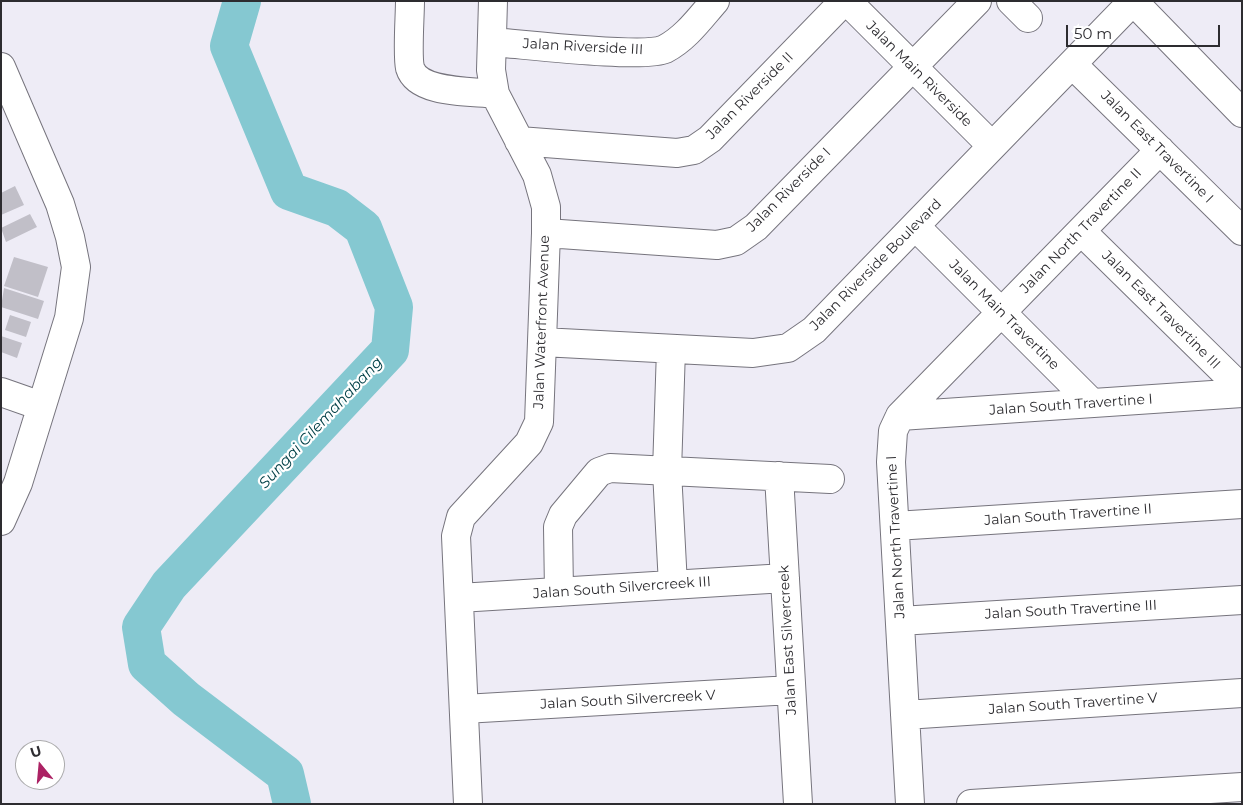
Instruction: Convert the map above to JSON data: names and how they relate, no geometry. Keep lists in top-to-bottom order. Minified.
{"streets":{"street":["Jalan Riverside III","Jalan Main Riverside","Jalan Riverside II","Jalan East Travertine I","Jalan Riverside I","Jalan North Travertine II","Jalan Riverside Boulevard","Jalan East Travertine III","Jalan Main Travertine","Jalan Waterfront Avenue","Jalan South Travertine I","Jalan South Travertine II","Jalan North Travertine I","Jalan South Silvercreek III","Jalan South Travertine III","Jalan East Silvercreek","Jalan South Silvercreek V","Jalan South Travertine V"]},"crossings":[["Jalan Riverside III","Jalan Waterfront Avenue"],["Jalan Main Riverside","Jalan Riverside II"],["Jalan Main Riverside","Jalan Riverside I"],["Jalan Main Riverside","Jalan Riverside Boulevard"],["Jalan Riverside II","Jalan Waterfront Avenue"],["Jalan East Travertine I","Jalan North Travertine II"],["Jalan East Travertine I","Jalan Riverside Boulevard"],["Jalan Riverside I","Jalan Waterfront Avenue"],["Jalan North Travertine II","Jalan East Travertine III"],["Jalan North Travertine II","Jalan Main Travertine"],["Jalan North Travertine II","Jalan North Travertine I"],["Jalan Riverside Boulevard","Jalan Main Travertine"],["Jalan Riverside Boulevard","Jalan Waterfront Avenue"],["Jalan Main Travertine","Jalan South Travertine I"],["Jalan Main Travertine","Jalan North Travertine I"],["Jalan Waterfront Avenue","Jalan South Silvercreek III"],["Jalan Waterfront Avenue","Jalan South Silvercreek V"],["Jalan South Travertine I","Jalan North Travertine I"],["Jalan South Travertine II","Jalan North Travertine I"],["Jalan North Travertine I","Jalan South Travertine III"],["Jalan North Travertine I","Jalan South Travertine V"],["Jalan South Silvercreek III","Jalan East Silvercreek"],["Jalan East Silvercreek","Jalan South Silvercreek V"]],"water":["Sungai Cilemahabang"],"scale_bar":"50 m","north":"top"}
